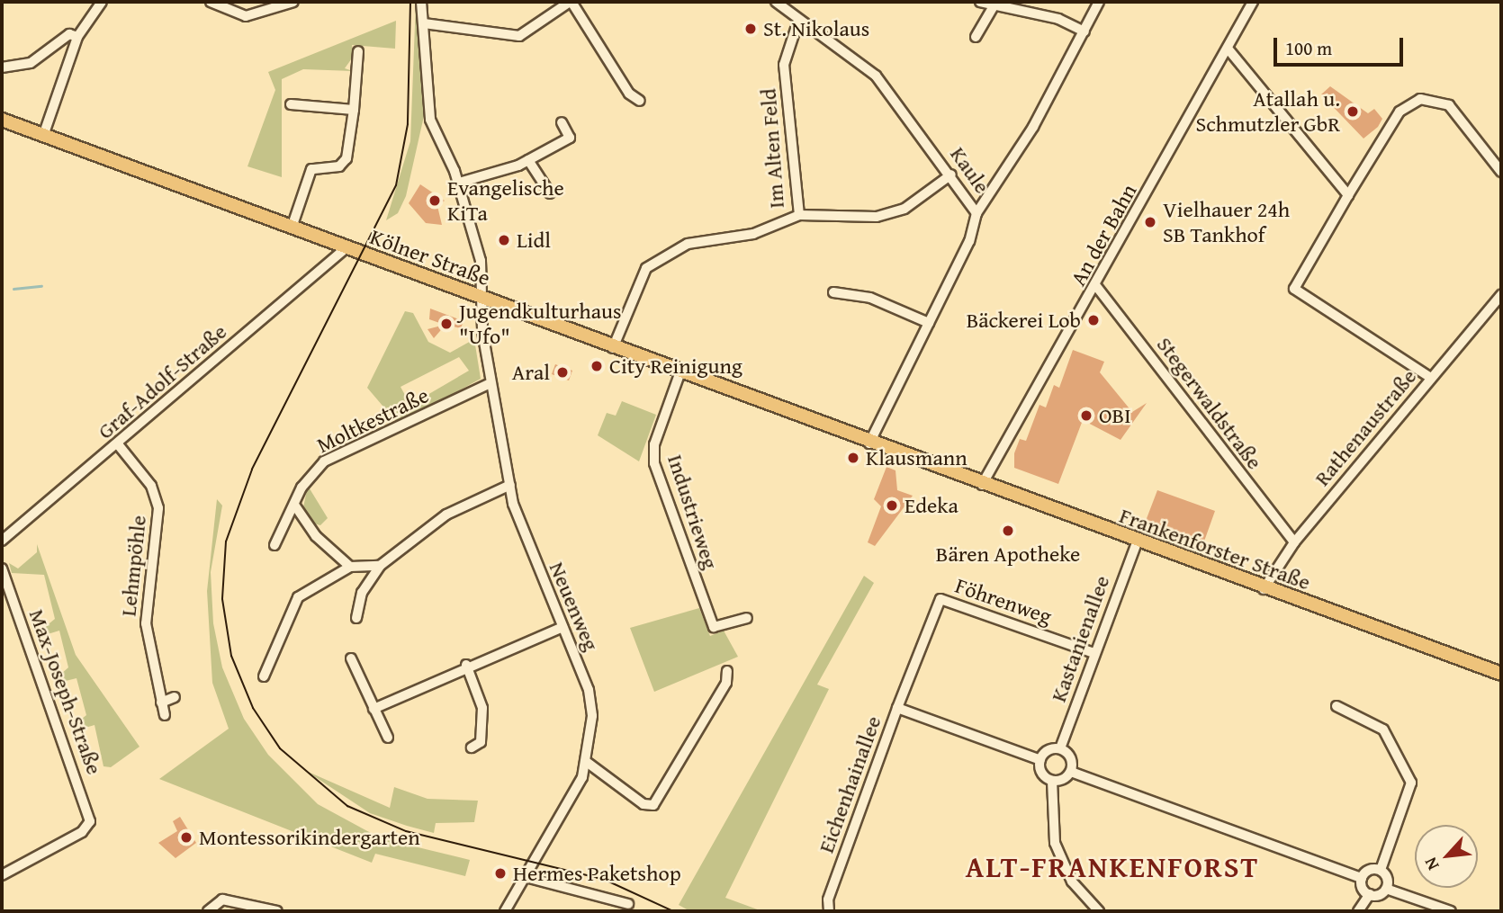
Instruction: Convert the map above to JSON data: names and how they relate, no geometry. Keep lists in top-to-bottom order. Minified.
{"streets":{"main road":["Kölner Straße","Frankenforster Straße"],"street":["Im Alten Feld","Kaule","An der Bahn","Graf-Adolf-Straße","Stegerwaldstraße","Moltkestraße","Rathenaustraße","Industrieweg","Lehmpöhle","Föhrenweg","Neuenweg","Kastanienallee","Max-Joseph-Straße","Eichenhainallee"]},"crossings":[["Im Alten Feld","Kaule"],["Im Alten Feld","Kölner Straße"],["Kaule","Kölner Straße"],["An der Bahn","Stegerwaldstraße"],["An der Bahn","Frankenforster Straße"],["Kölner Straße","Graf-Adolf-Straße"],["Kölner Straße","Industrieweg"],["Kölner Straße","Frankenforster Straße"],["Kölner Straße","Neuenweg"],["Graf-Adolf-Straße","Lehmpöhle"],["Stegerwaldstraße","Rathenaustraße"],["Moltkestraße","Neuenweg"],["Rathenaustraße","Frankenforster Straße"],["Frankenforster Straße","Kastanienallee"],["Föhrenweg","Kastanienallee"],["Föhrenweg","Eichenhainallee"],["Kastanienallee","Eichenhainallee"]],"districts":["ALT-FRANKENFORST"],"places":["St. Nikolaus","Atallah u. Schmutzler GbR","Evangelische KiTa","Vielhauer 24h SB Tankhof","Lidl","Bäckerei Lob","Jugendkulturhaus \"Ufo\"","City Reinigung","Aral","OBI","Klausmann","Edeka","Bären Apotheke","Montessorikindergarten","Hermes Paketshop"],"scale_bar":"100 m","north":"bottom left"}
